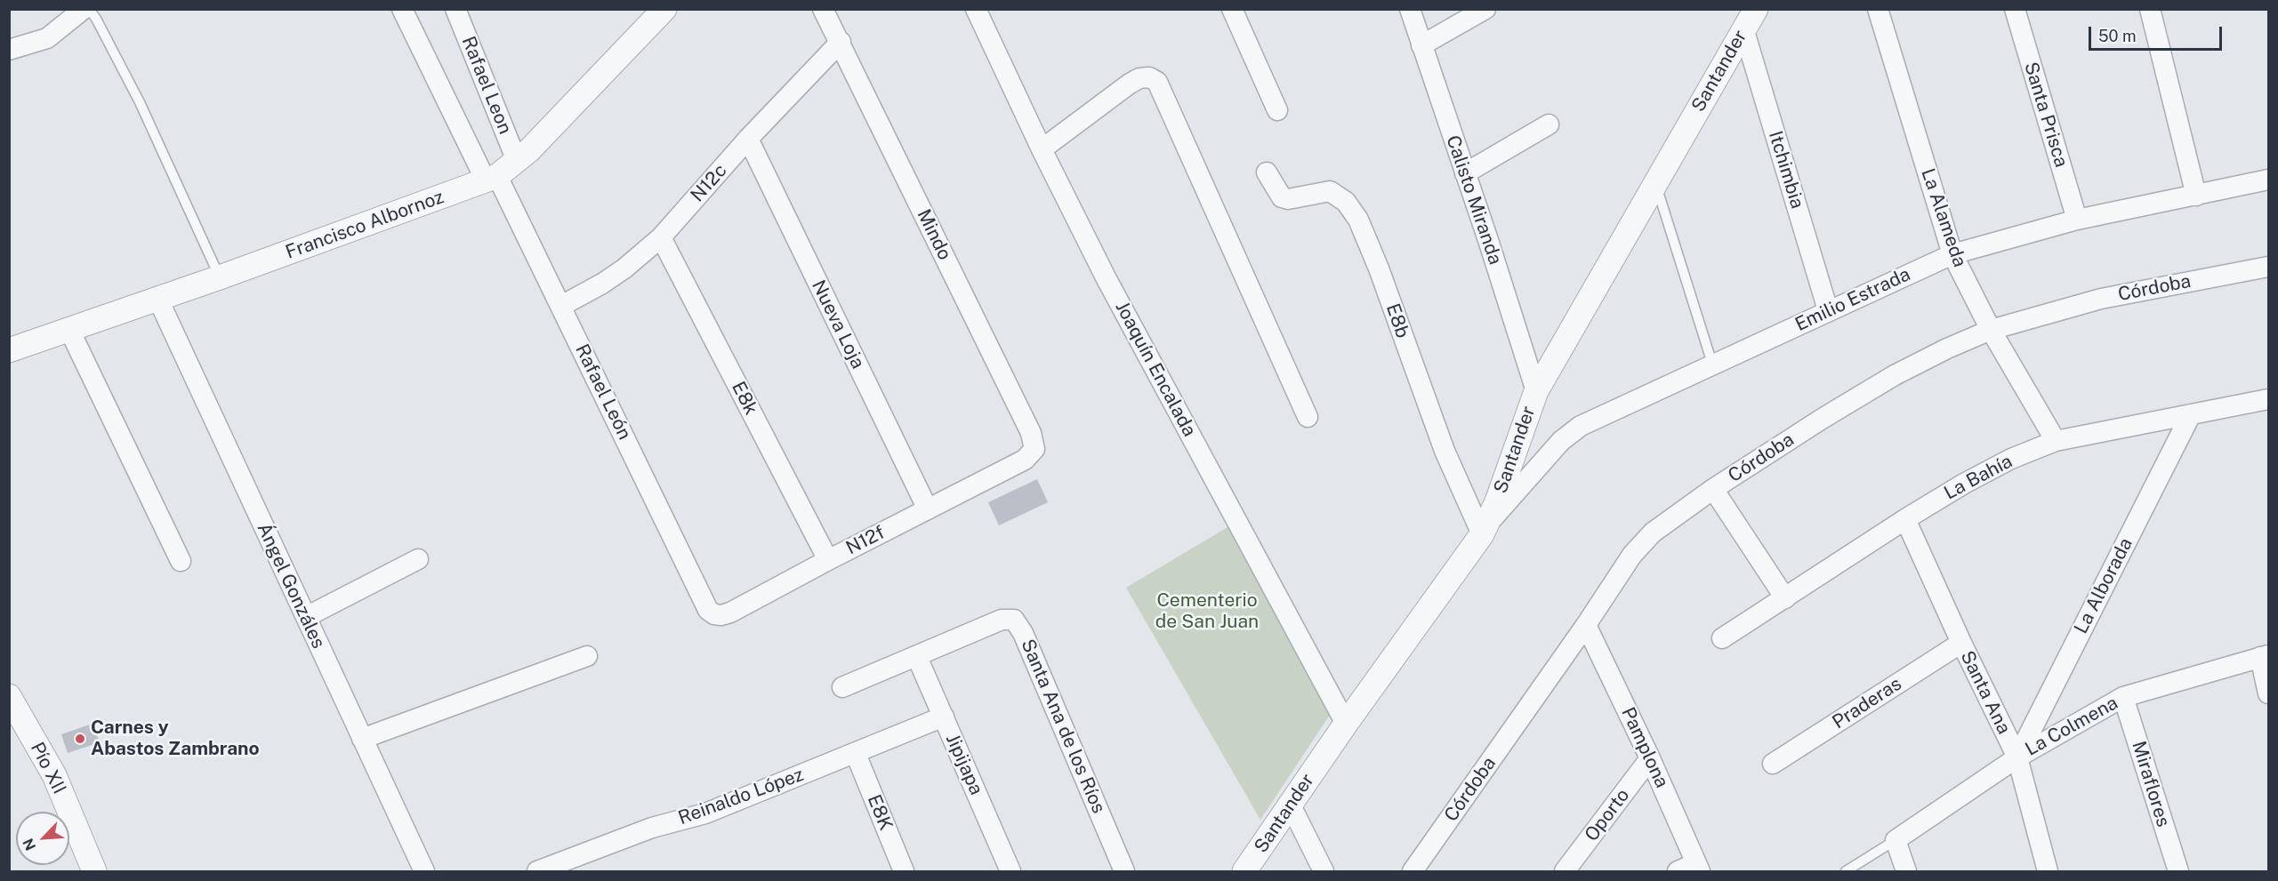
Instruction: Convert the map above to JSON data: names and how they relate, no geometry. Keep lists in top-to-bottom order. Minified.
{"streets":{"street":["Santander","Rafael Leon","Santa Prisca","Itchimbia","N12c","Calisto Miranda","La Alameda","Francisco Albornoz","Mindo","Córdoba","Emilio Estrada","E8b","Nueva Loja","Joaquín Encalada","Rafael León","E8k","La Bahía","N12f","Ángel Gonzáles","La Alborada","Santa Ana","Praderas","Santa Ana de los Ríos","La Colmena","Pamplona","Jipijapa","Pío XII","Miraflores","Reinaldo López","E8K","Oporto"]},"crossings":[["Santander","Itchimbia"],["Santander","Calisto Miranda"],["Santander","Emilio Estrada"],["Santander","E8b"],["Santander","Joaquín Encalada"],["Rafael Leon","Francisco Albornoz"],["Santa Prisca","Emilio Estrada"],["Itchimbia","Emilio Estrada"],["N12c","Mindo"],["N12c","Nueva Loja"],["N12c","Rafael León"],["N12c","E8k"],["La Alameda","Córdoba"],["La Alameda","Emilio Estrada"],["La Alameda","La Bahía"],["Francisco Albornoz","Rafael León"],["Francisco Albornoz","Ángel Gonzáles"],["Mindo","N12f"],["Córdoba","Pamplona"],["Emilio Estrada","E8b"],["Nueva Loja","N12f"],["Rafael León","N12f"],["E8k","N12f"],["La Bahía","La Alborada"],["La Bahía","Santa Ana"],["La Alborada","Santa Ana"],["La Alborada","La Colmena"],["Santa Ana","Praderas"],["Santa Ana","La Colmena"],["Santa Ana de los Ríos","Jipijapa"],["La Colmena","Miraflores"],["Pamplona","Oporto"],["Jipijapa","Reinaldo López"],["Reinaldo López","E8K"]],"parks":["Cementerio de San Juan"],"places":["Carnes y Abastos Zambrano"],"scale_bar":"50 m","north":"bottom left"}
